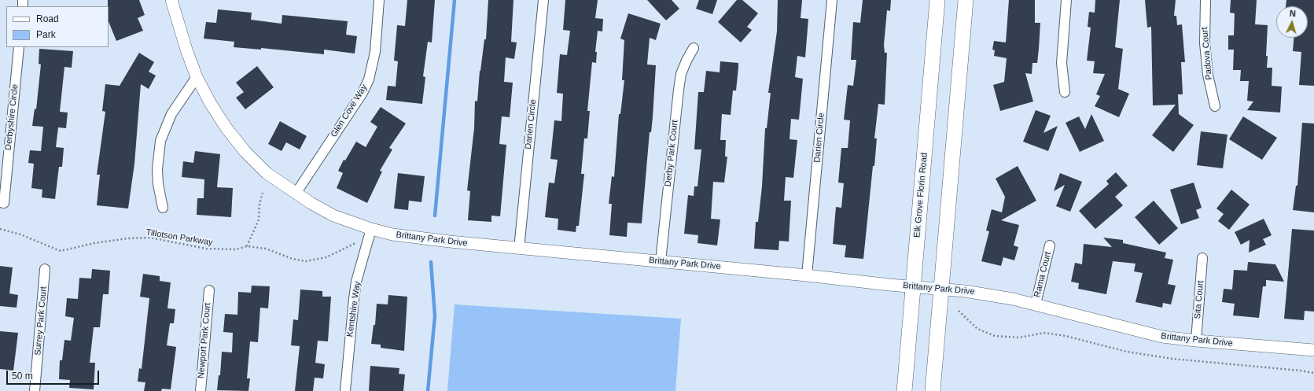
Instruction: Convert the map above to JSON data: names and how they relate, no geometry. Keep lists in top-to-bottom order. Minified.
{"streets":{"main road":["Elk Grove Florin Road"],"street":["Padova Court","Glen Cove Way","Derbyshire Circle","Darien Circle","Derby Park Court","Brittany Park Drive","Rama Court","Sita Court","Kentshire Way","Surrey Park Court","Newport Park Court"],"path":["Tillotson Parkway"]},"crossings":[["Glen Cove Way","Brittany Park Drive"],["Darien Circle","Brittany Park Drive"],["Derby Park Court","Brittany Park Drive"],["Elk Grove Florin Road","Brittany Park Drive"],["Brittany Park Drive","Rama Court"],["Brittany Park Drive","Sita Court"],["Brittany Park Drive","Kentshire Way"]],"legend":["Road","Park"],"scale_bar":"50 m","north":"top"}
